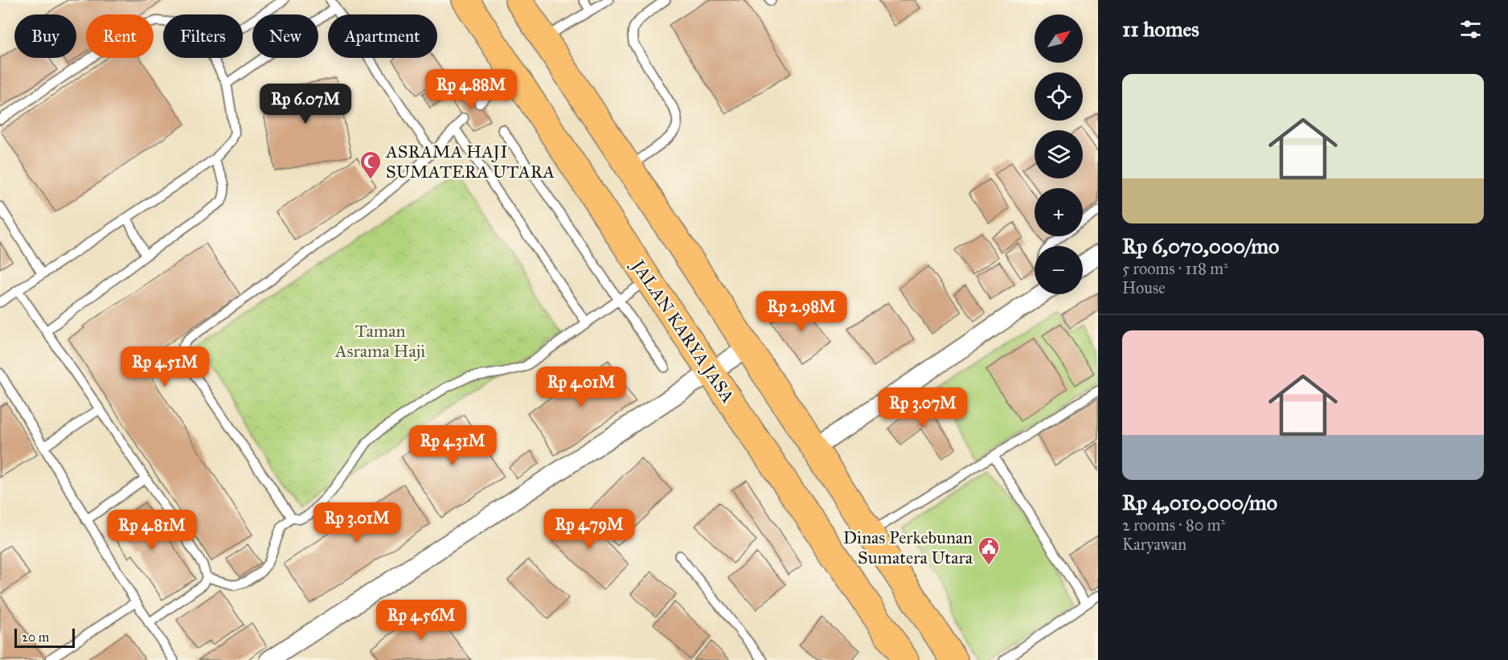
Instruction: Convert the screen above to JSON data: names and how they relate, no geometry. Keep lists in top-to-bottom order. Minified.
{"streets":{"highway":["JALAN KARYA JASA"]},"parks":["Taman Asrama Haji"],"places":{"mosque":["ASRAMA HAJI SUMATERA UTARA"],"public building":["Dinas Perkebunan Sumatera Utara"]},"scale_bar":"20 m","north":"top right","page":{"heading":"11 homes","map_buttons":["+","−"],"chip":["Buy","Rent","Filters","New","Apartment"],"list":[{"name":"Rp 6,070,000/mo","note":"5 rooms · 118 m² · House"},{"name":"Rp 4,010,000/mo","note":"2 rooms · 80 m² · Karyawan"}],"price":["Rp 4.88M","Rp 6.07M","Rp 2.98M","Rp 4.51M","Rp 4.01M","Rp 3.07M","Rp 4.31M","Rp 3.01M","Rp 4.79M","Rp 4.81M","Rp 4.56M"],"scale":"20 m"}}
